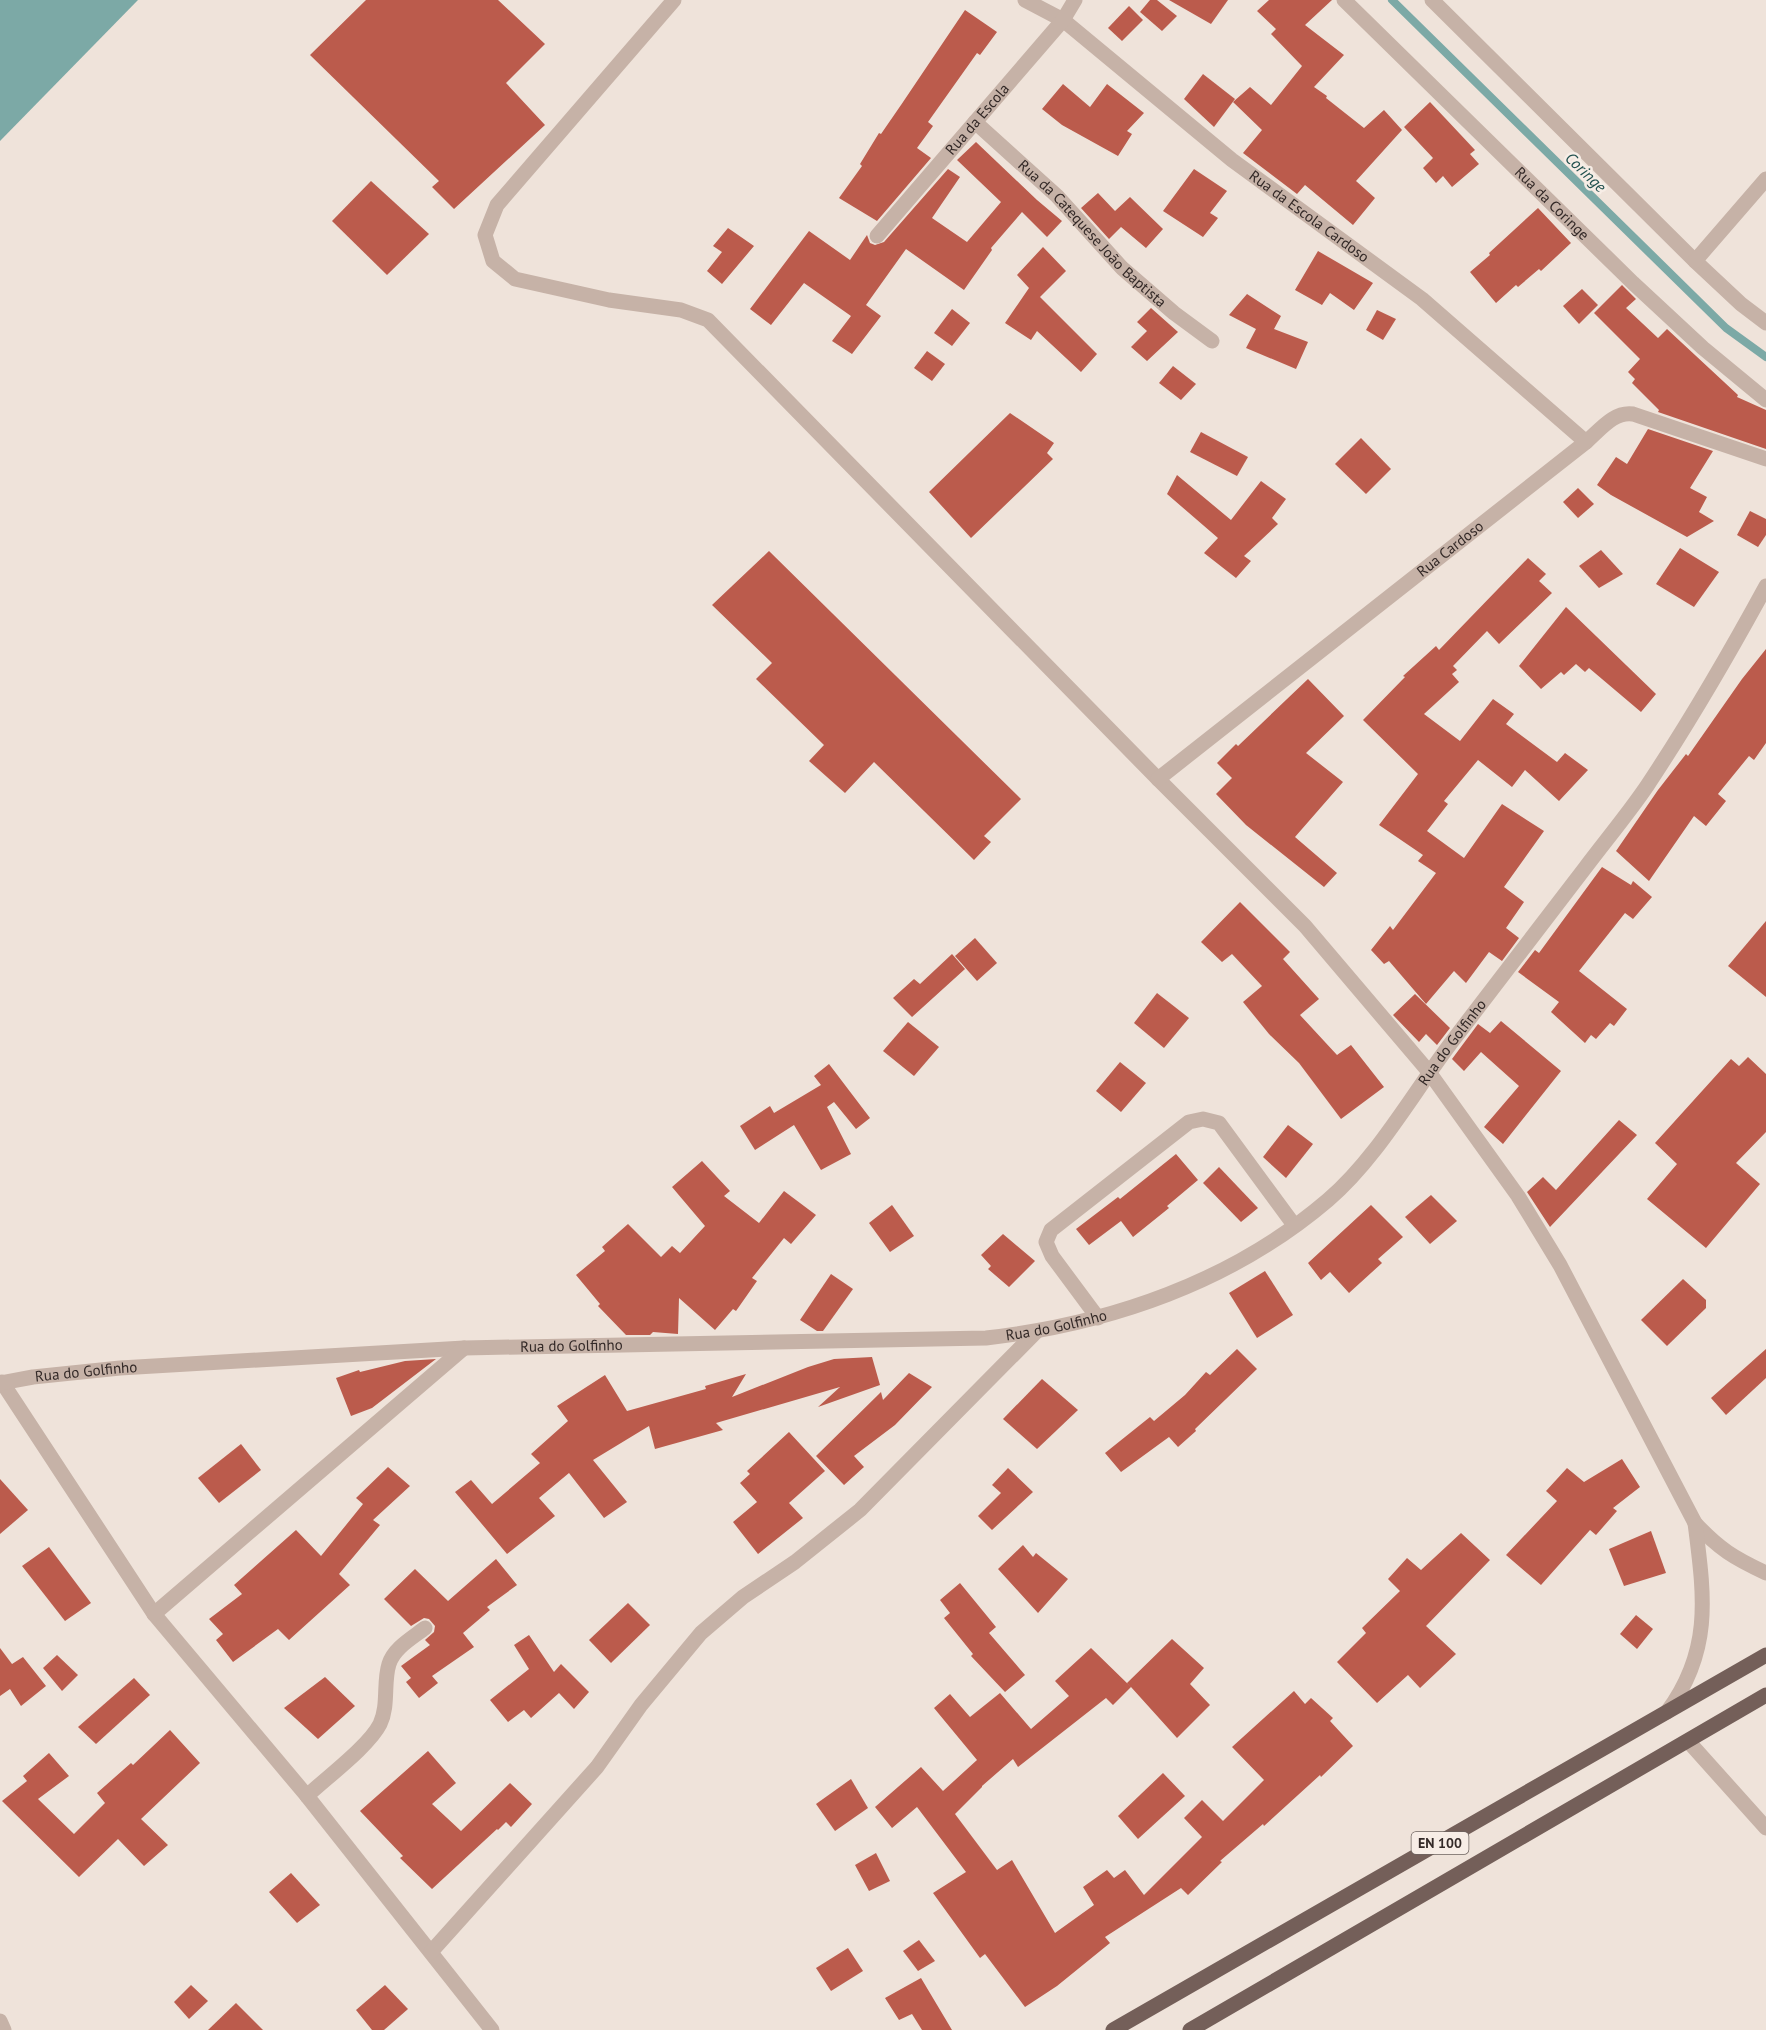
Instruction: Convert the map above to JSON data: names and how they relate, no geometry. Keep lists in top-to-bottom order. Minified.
{"streets":{"main road":["EN 100"],"street":["Rua da Escola","Rua da Coringe","Rua da Escola Cardoso","Rua da Catequese João Baptista","Rua Cardoso","Rua do Golfinho"]},"crossings":[["Rua da Escola","Rua da Escola Cardoso"],["Rua da Escola","Rua da Catequese João Baptista"],["Rua da Escola Cardoso","Rua Cardoso"]],"water":["Coringe"]}
